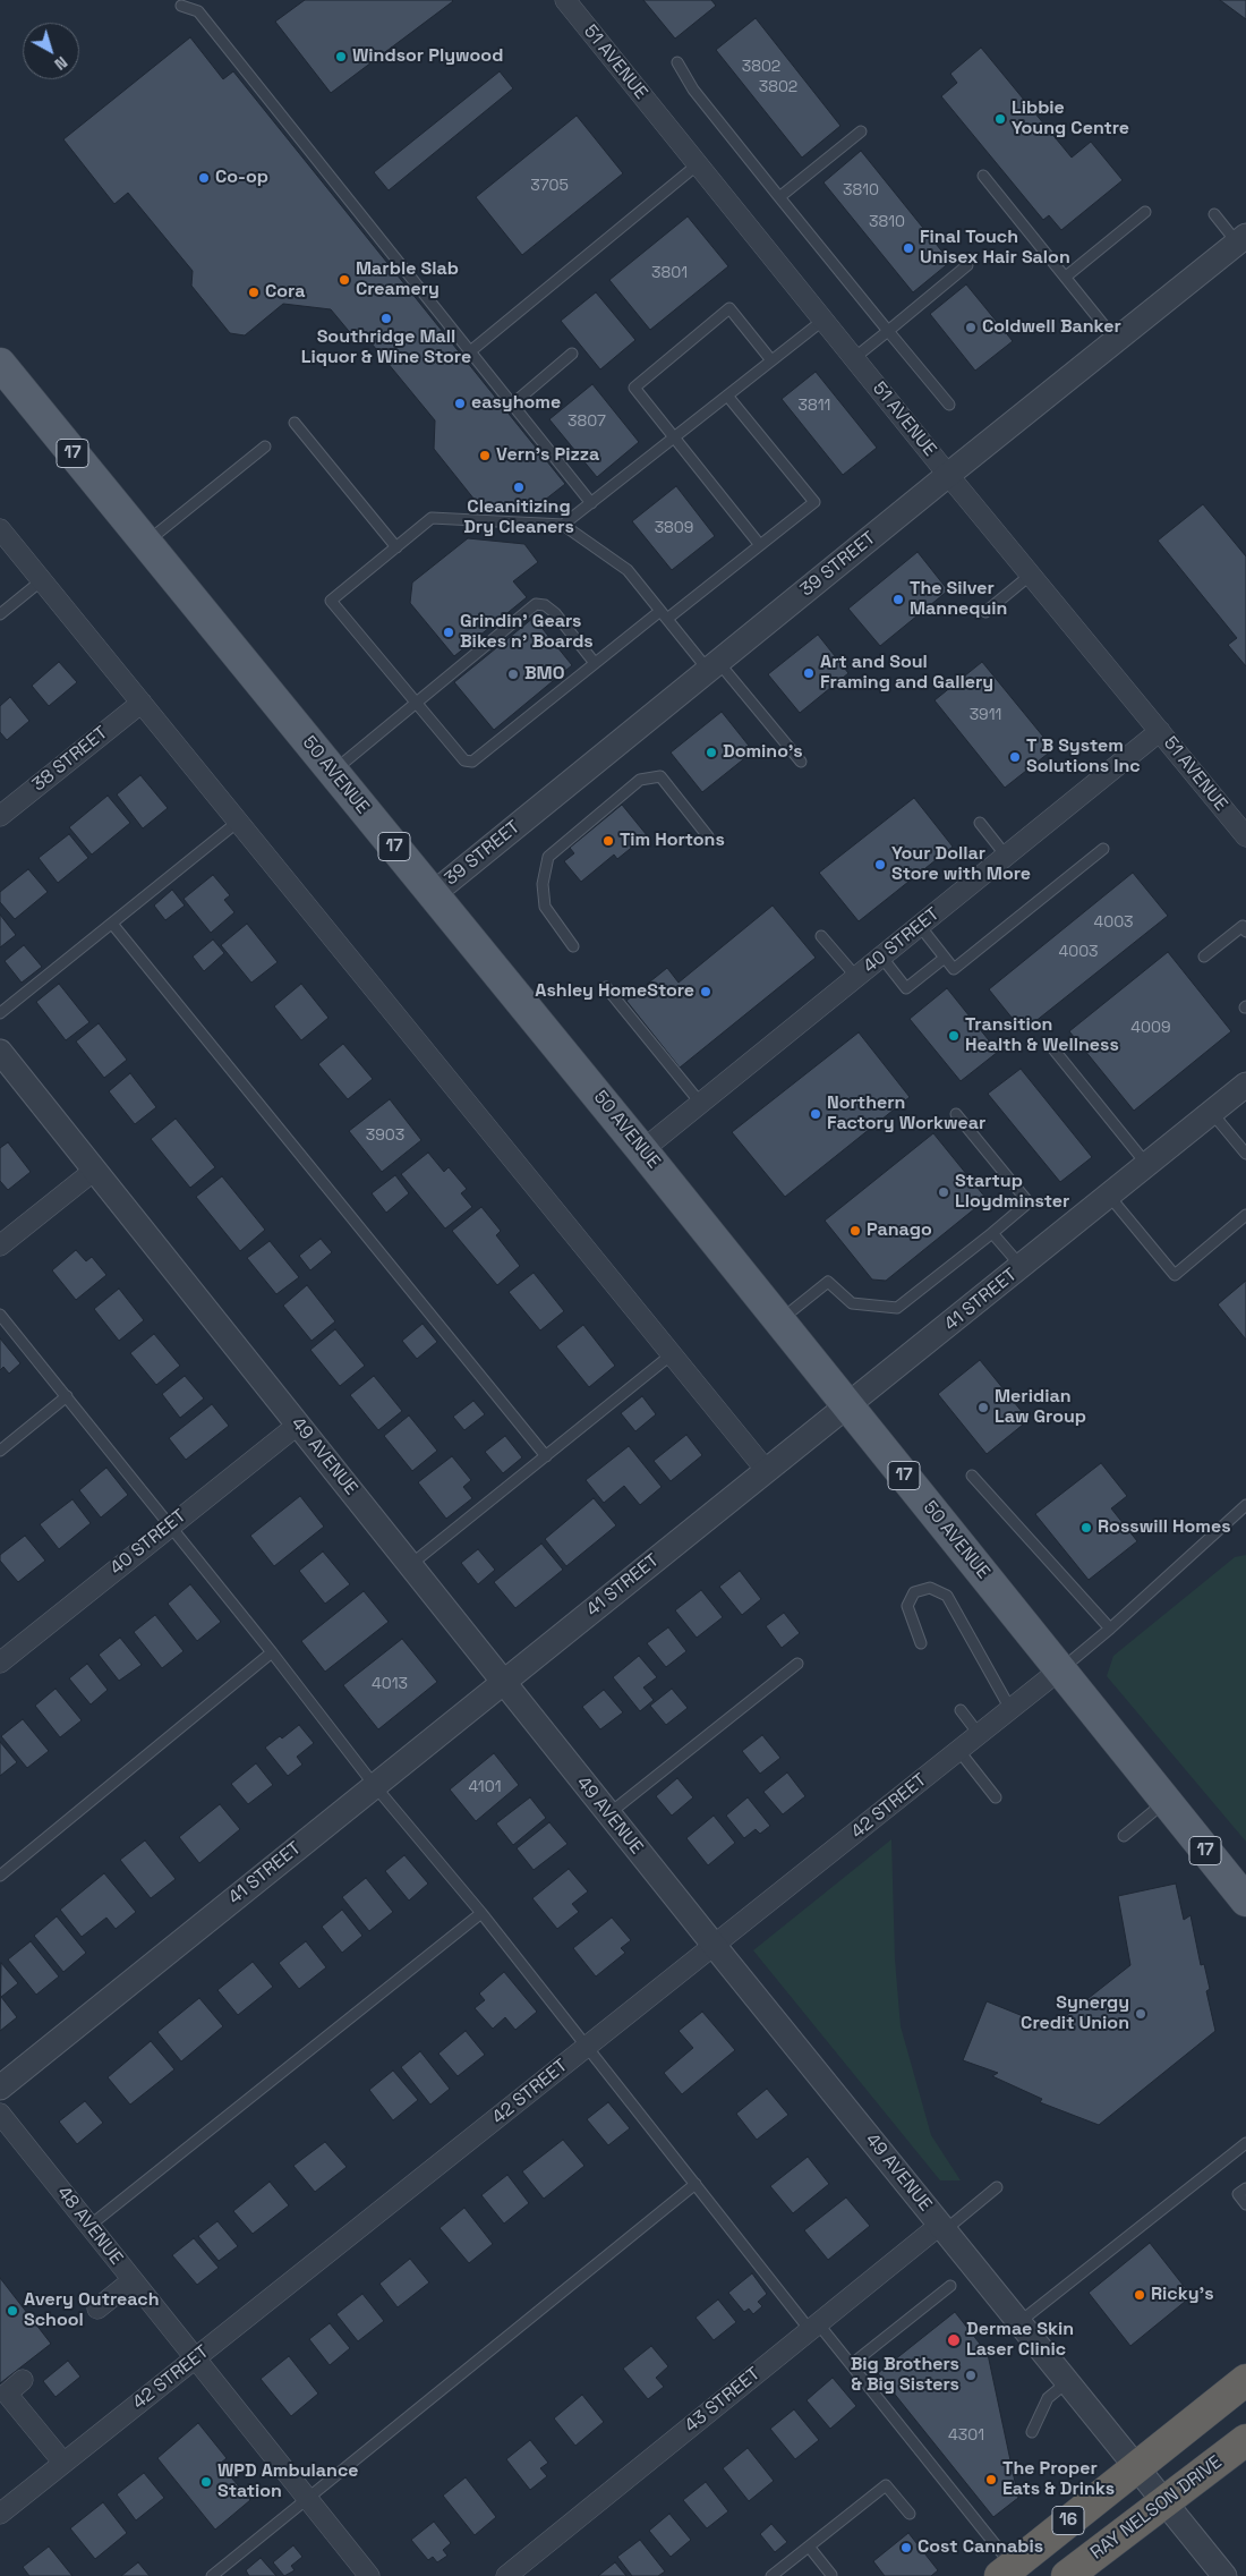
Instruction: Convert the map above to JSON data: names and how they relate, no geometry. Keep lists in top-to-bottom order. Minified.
{"streets":{"highway":["RAY NELSON DRIVE","16"],"main road":["17","50 AVENUE"],"street":["51 AVENUE","39 STREET","38 STREET","40 STREET","41 STREET","49 AVENUE","42 STREET","48 AVENUE","43 STREET"]},"crossings":[["51 AVENUE","39 STREET"],["51 AVENUE","40 STREET"],["39 STREET","50 AVENUE"],["50 AVENUE","40 STREET"],["50 AVENUE","41 STREET"],["50 AVENUE","42 STREET"],["40 STREET","49 AVENUE"],["41 STREET","49 AVENUE"],["49 AVENUE","42 STREET"],["49 AVENUE","43 STREET"],["49 AVENUE","RAY NELSON DRIVE"],["49 AVENUE","16"],["42 STREET","48 AVENUE"]],"places":["Windsor Plywood","Libbie Young Centre","Co-op","Final Touch Unisex Hair Salon","Marble Slab Creamery","Cora","Southridge Mall Liquor & Wine Store","Coldwell Banker","easyhome","Vern's Pizza","Cleanitizing Dry Cleaners","The Silver Mannequin","Grindin' Gears Bikes n' Boards","Art and Soul Framing and Gallery","BMO","Domino's","T B System Solutions Inc","Tim Hortons","Your Dollar Store with More","Ashley HomeStore","Transition Health & Wellness","Northern Factory Workwear","Startup Lloydminster","Panago","Meridian Law Group","Rosswill Homes","Synergy Credit Union","Ricky's","Avery Outreach School","Dermae Skin Laser Clinic","Big Brothers & Big Sisters","The Proper Eats & Drinks","WPD Ambulance Station","Cost Cannabis"],"house_numbers":["3802","3802","3705","3810","3810","3801","3811","3807","3809","3911","4003","4003","4009","3903","4013","4101","4301"],"north":"bottom right"}
